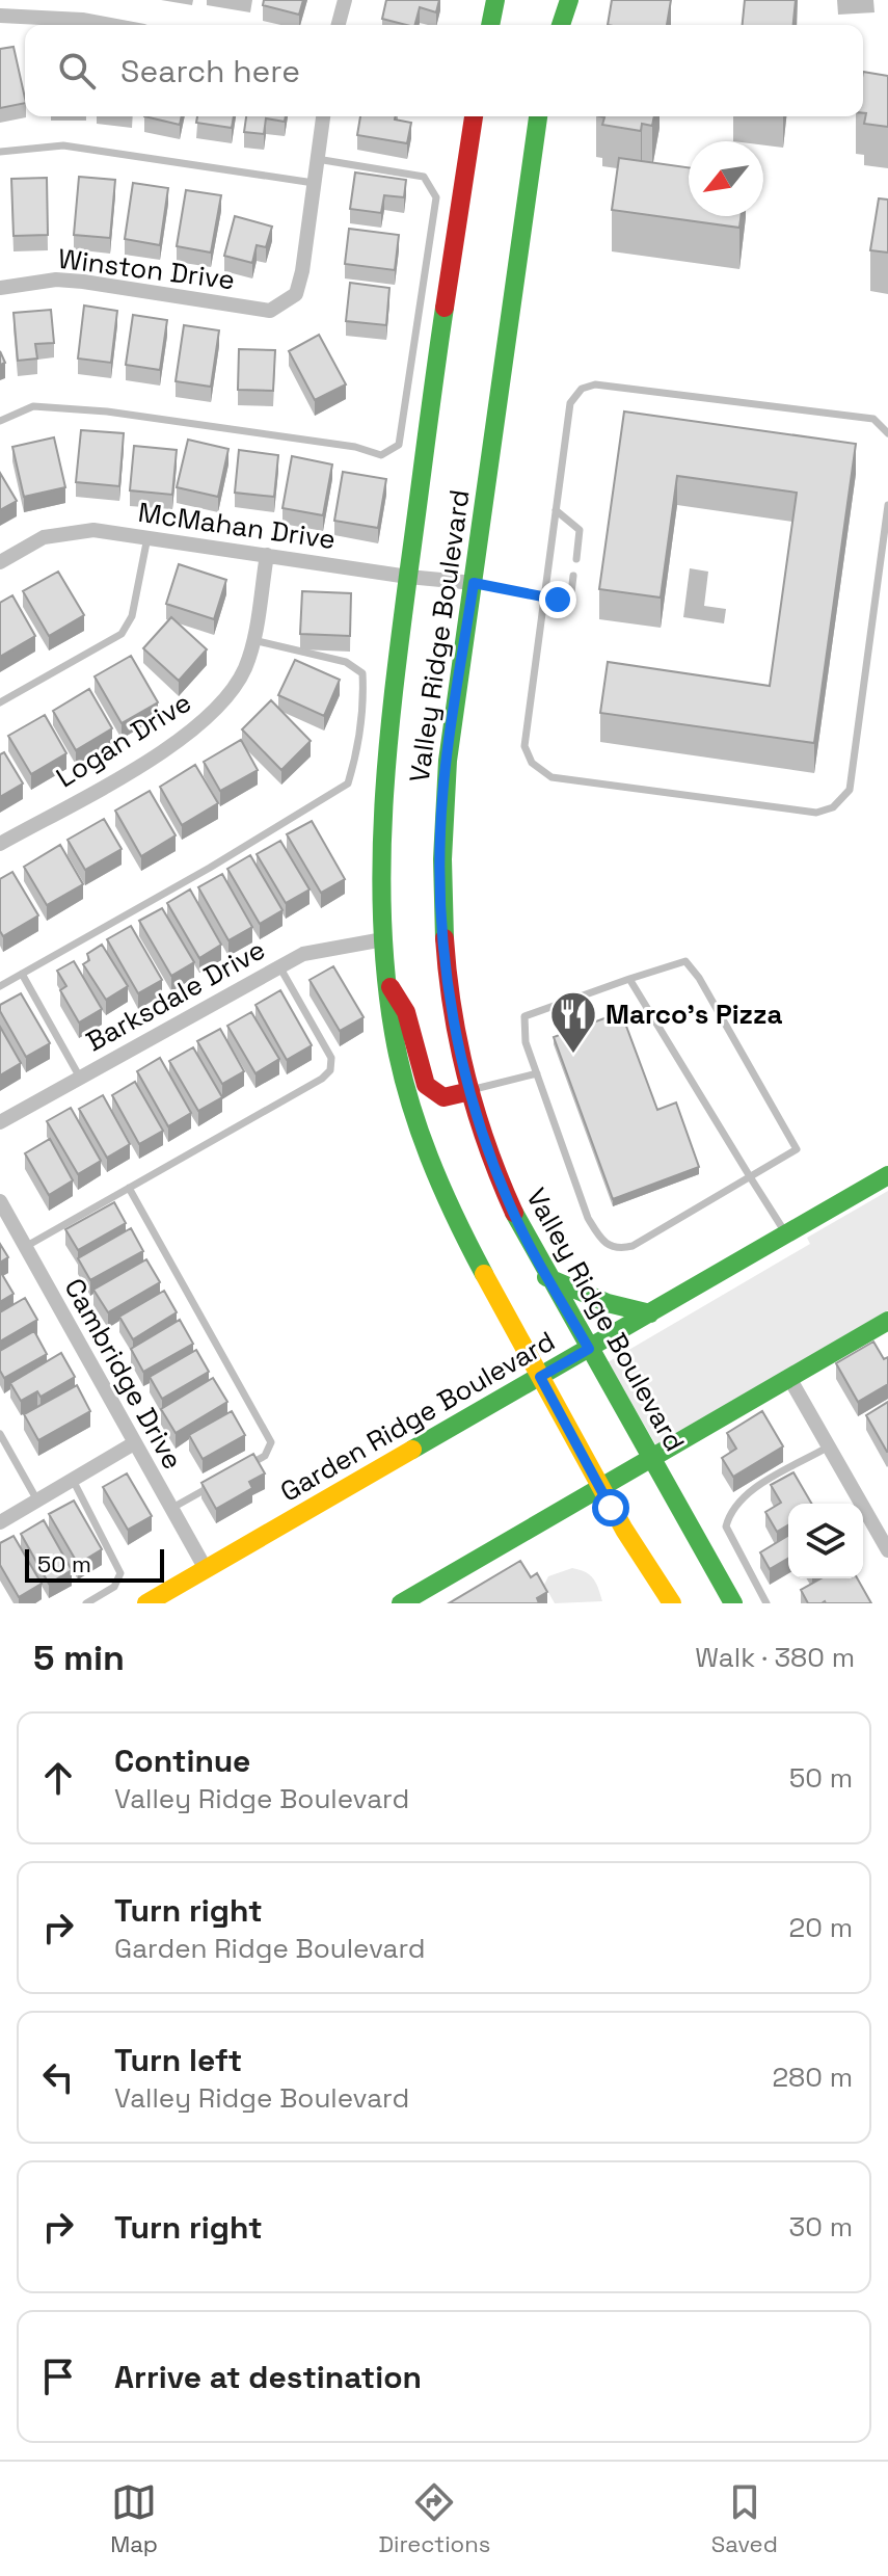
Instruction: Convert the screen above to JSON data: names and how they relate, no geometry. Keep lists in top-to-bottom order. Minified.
{"streets":{"main road":["Valley Ridge Boulevard","Garden Ridge Boulevard"],"street":["Winston Drive","McMahan Drive","Logan Drive","Barksdale Drive","Cambridge Drive"]},"crossings":[["McMahan Drive","Valley Ridge Boulevard"],["McMahan Drive","Logan Drive"],["Valley Ridge Boulevard","Barksdale Drive"],["Valley Ridge Boulevard","Garden Ridge Boulevard"],["Cambridge Drive","Garden Ridge Boulevard"]],"places":{"restaurant":["Marco's Pizza"]},"scale_bar":"50 m","north":"bottom left","page":{"search":"Search here","scale":"50 m","heading":["5 min","Walk · 380 m"],"list":[["Continue","Valley Ridge Boulevard","50 m"],["Turn right","Garden Ridge Boulevard","20 m"],["Turn left","Valley Ridge Boulevard","280 m"],["Turn right","30 m"],"Arrive at destination"],"nav":["Map","Directions","Saved"]}}
